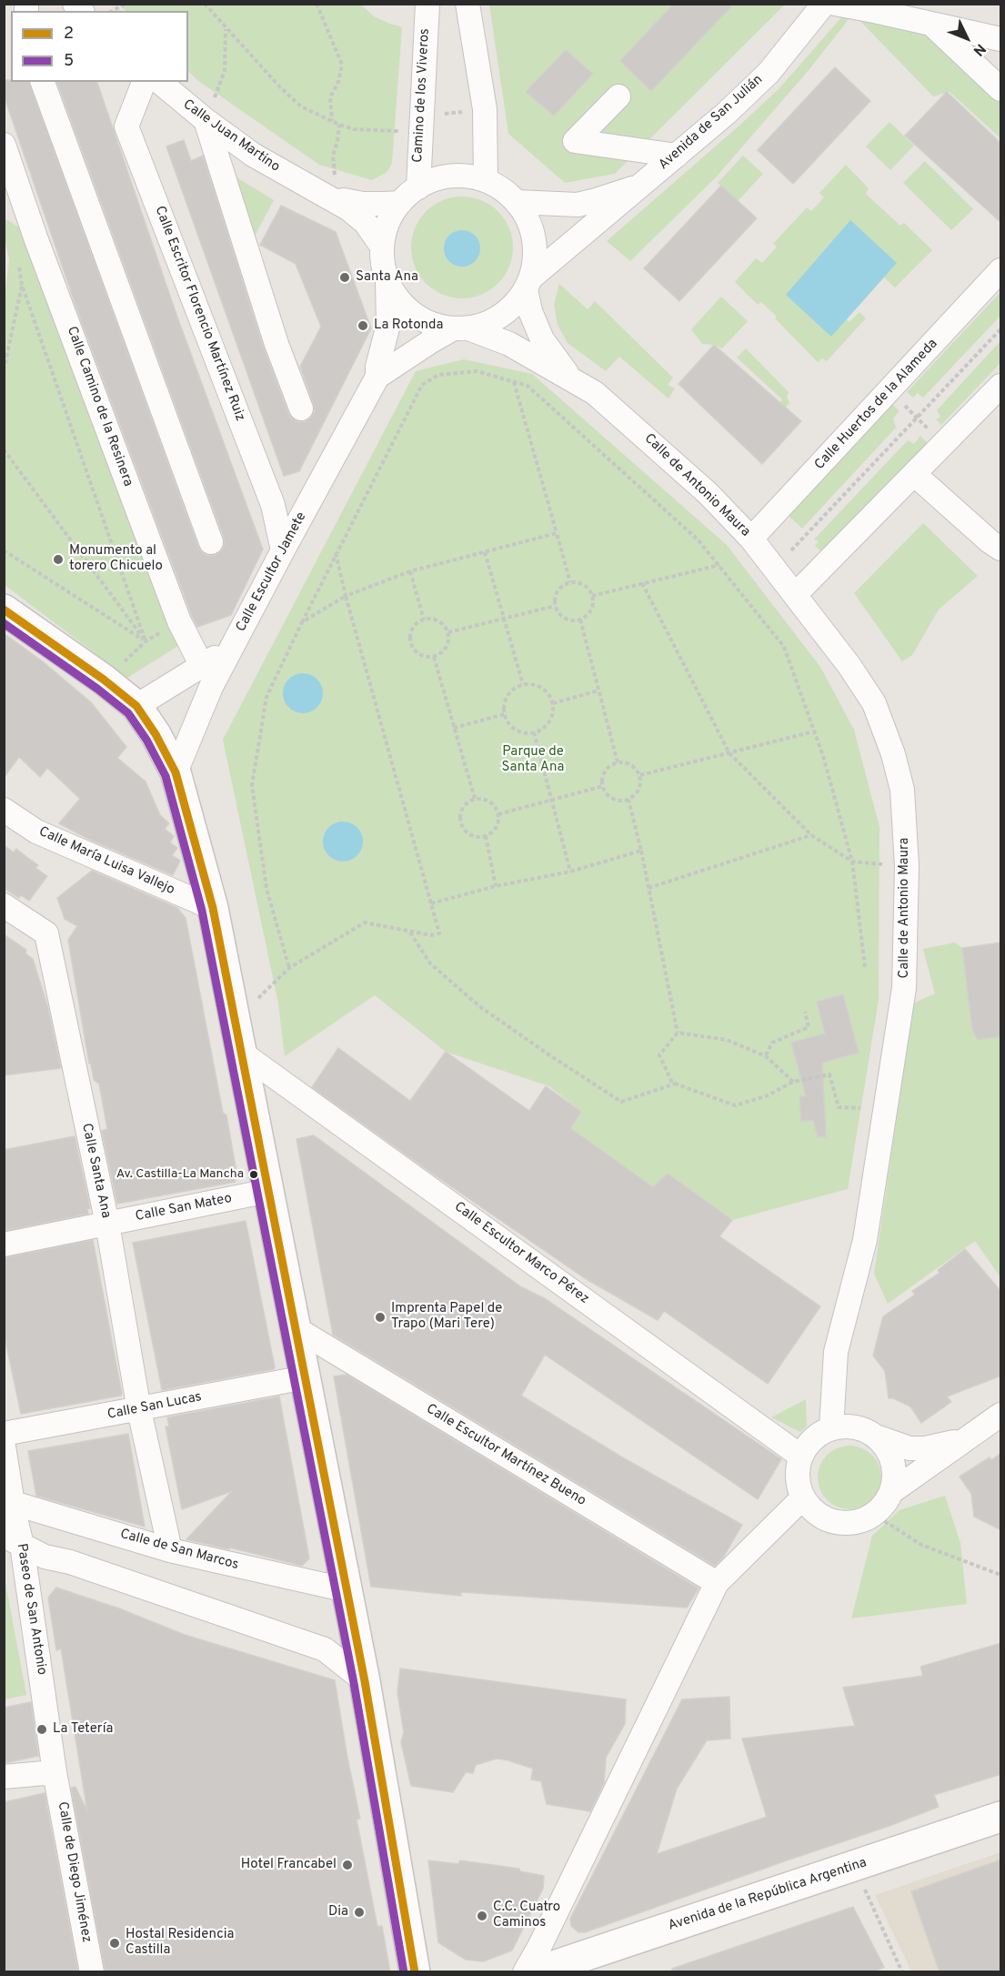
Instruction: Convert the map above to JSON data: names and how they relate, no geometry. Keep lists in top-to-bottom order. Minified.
{"streets":{"main road":["Avenida de la República Argentina"],"street":["Camino de los Viveros","Avenida de San Julián","Calle Juan Martino","Calle Escritor Florencio Martínez Ruiz","Calle Huertos de la Alameda","Calle Camino de la Resinera","Calle de Antonio Maura","Calle Escultor Jamete","Calle María Luisa Vallejo","Calle Santa Ana","Calle San Mateo","Calle Escultor Marco Pérez","Calle San Lucas","Calle Escultor Martínez Bueno","Calle de San Marcos","Paseo de San Antonio","Calle de Diego Jiménez"]},"crossings":[["Camino de los Viveros","Avenida de San Julián"],["Camino de los Viveros","Calle Juan Martino"],["Camino de los Viveros","Calle de Antonio Maura"],["Camino de los Viveros","Calle Escultor Jamete"],["Avenida de San Julián","Calle Juan Martino"],["Avenida de San Julián","Calle de Antonio Maura"],["Avenida de San Julián","Calle Escultor Jamete"],["Calle Juan Martino","Calle de Antonio Maura"],["Calle Juan Martino","Calle Escultor Jamete"],["Calle Escritor Florencio Martínez Ruiz","Calle Escultor Jamete"],["Calle Huertos de la Alameda","Calle de Antonio Maura"],["Calle de Antonio Maura","Calle Escultor Jamete"],["Calle de Antonio Maura","Calle Escultor Marco Pérez"],["Calle Santa Ana","Calle San Mateo"],["Calle Santa Ana","Calle San Lucas"],["Calle Santa Ana","Calle de San Marcos"],["Calle de San Marcos","Paseo de San Antonio"],["Paseo de San Antonio","Calle de Diego Jiménez"]],"parks":["Parque de Santa Ana"],"places":["Santa Ana","La Rotonda","Monumento al torero Chicuelo","Av. Castilla-La Mancha","Imprenta Papel de Trapo (Mari Tere)","La Tetería","Hotel Francabel","Dia","C.C. Cuatro Caminos","Hostal Residencia Castilla"],"lines":["transit line 2","transit line 5"],"legend":["2","5"],"north":"bottom right"}
